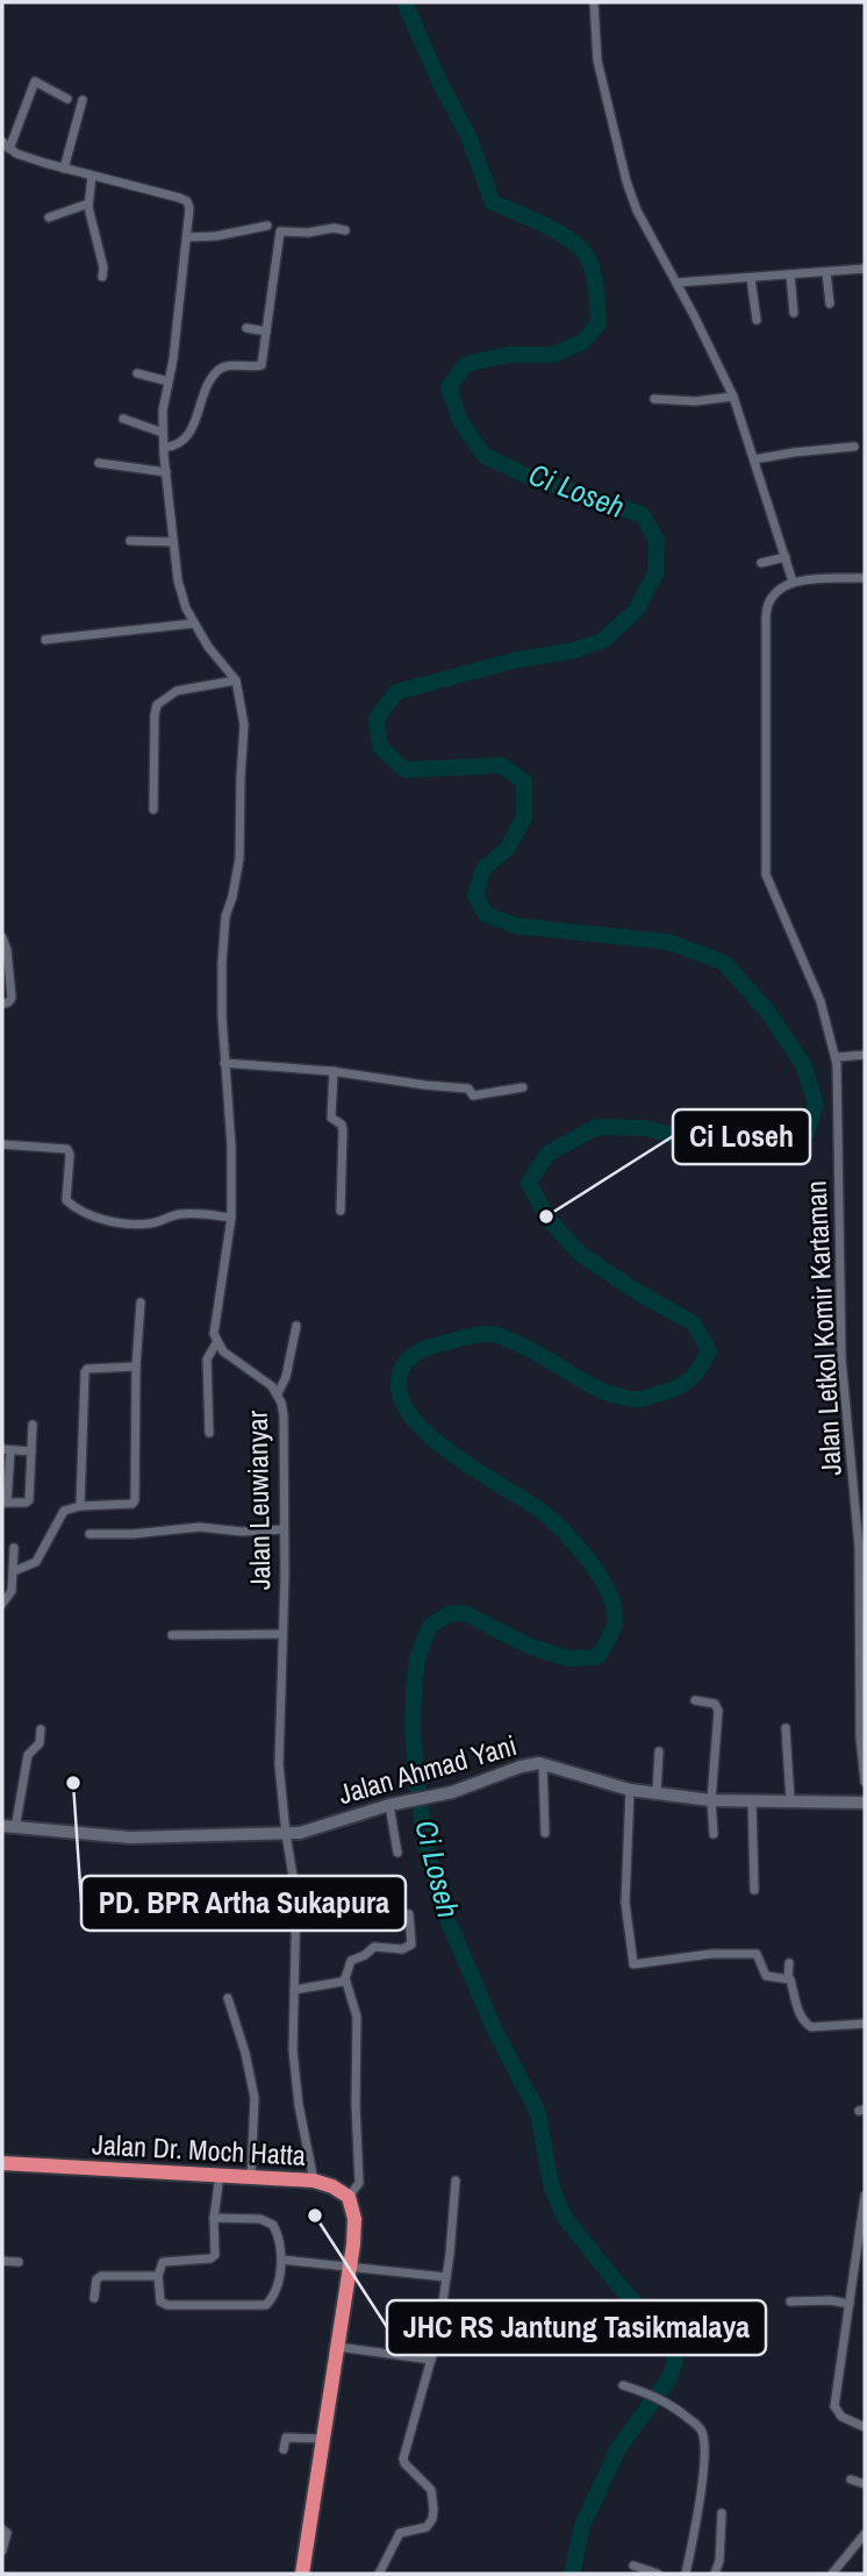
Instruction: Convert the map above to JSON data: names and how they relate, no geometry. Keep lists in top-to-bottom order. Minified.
{"streets":{"highway":["Jalan Dr. Moch Hatta"],"street":["Jalan Letkol Komir Kartaman","Jalan Leuwianyar","Jalan Ahmad Yani"]},"crossings":[["Jalan Leuwianyar","Jalan Ahmad Yani"],["Jalan Leuwianyar","Jalan Dr. Moch Hatta"]],"water":["Ci Loseh"],"places":["Ci Loseh","PD. BPR Artha Sukapura","JHC RS Jantung Tasikmalaya"]}
